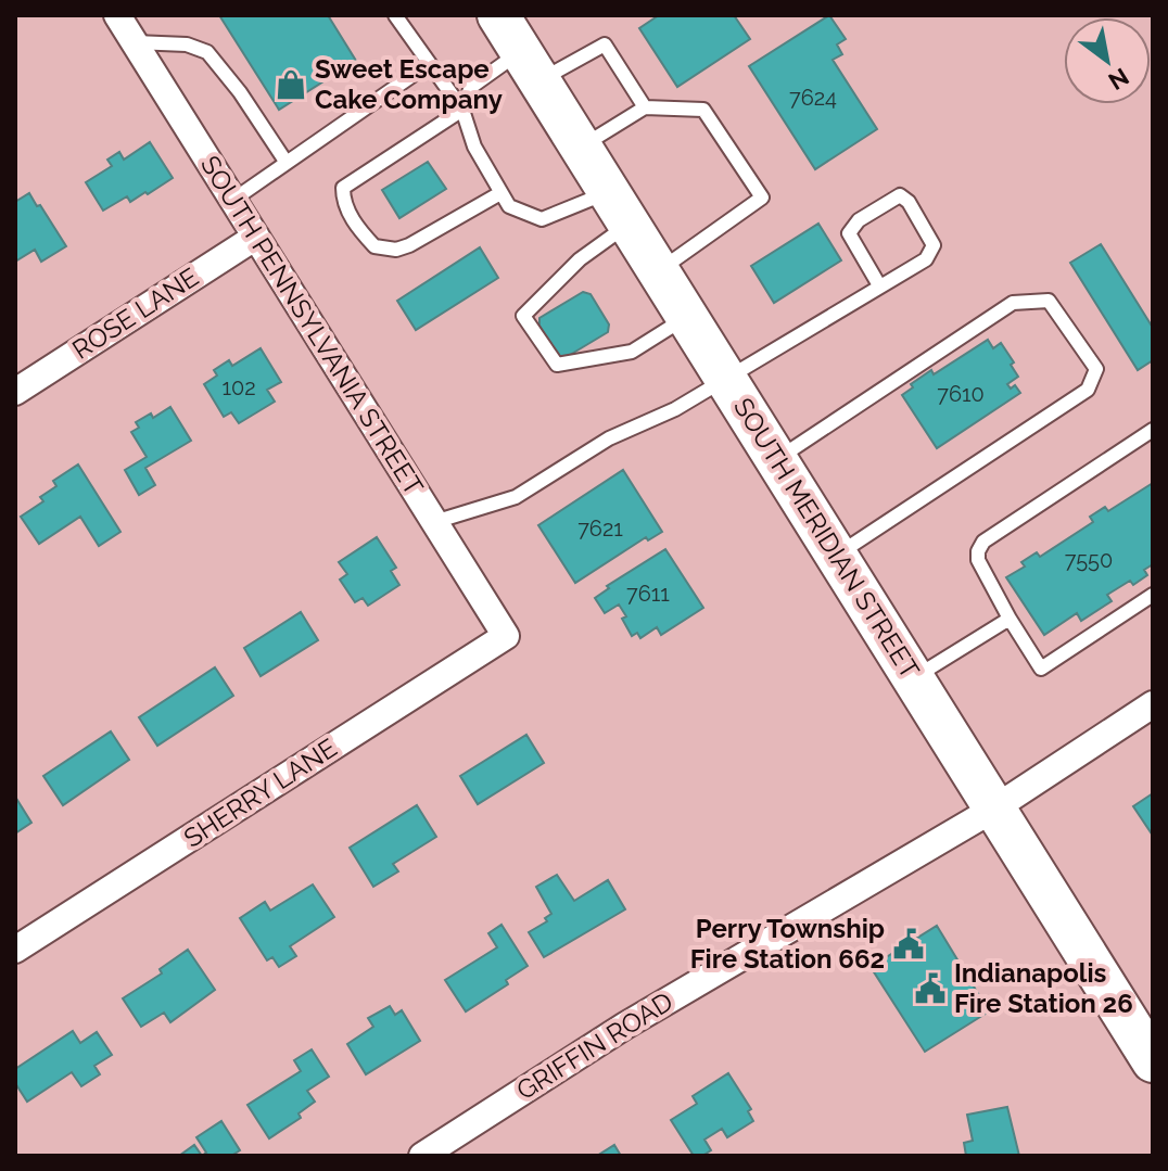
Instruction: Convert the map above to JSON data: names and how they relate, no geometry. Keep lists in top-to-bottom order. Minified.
{"streets":{"main road":["SOUTH MERIDIAN STREET"],"street":["ROSE LANE","SOUTH PENNSYLVANIA STREET","SHERRY LANE","GRIFFIN ROAD"]},"crossings":[["ROSE LANE","SOUTH PENNSYLVANIA STREET"],["SOUTH PENNSYLVANIA STREET","SHERRY LANE"],["SOUTH MERIDIAN STREET","GRIFFIN ROAD"]],"places":{"shop":["Sweet Escape Cake Company"],"public building":["Perry Township Fire Station 662","Indianapolis Fire Station 26"]},"house_numbers":["7624","102","7610","7621","7550","7611"],"north":"bottom right"}
